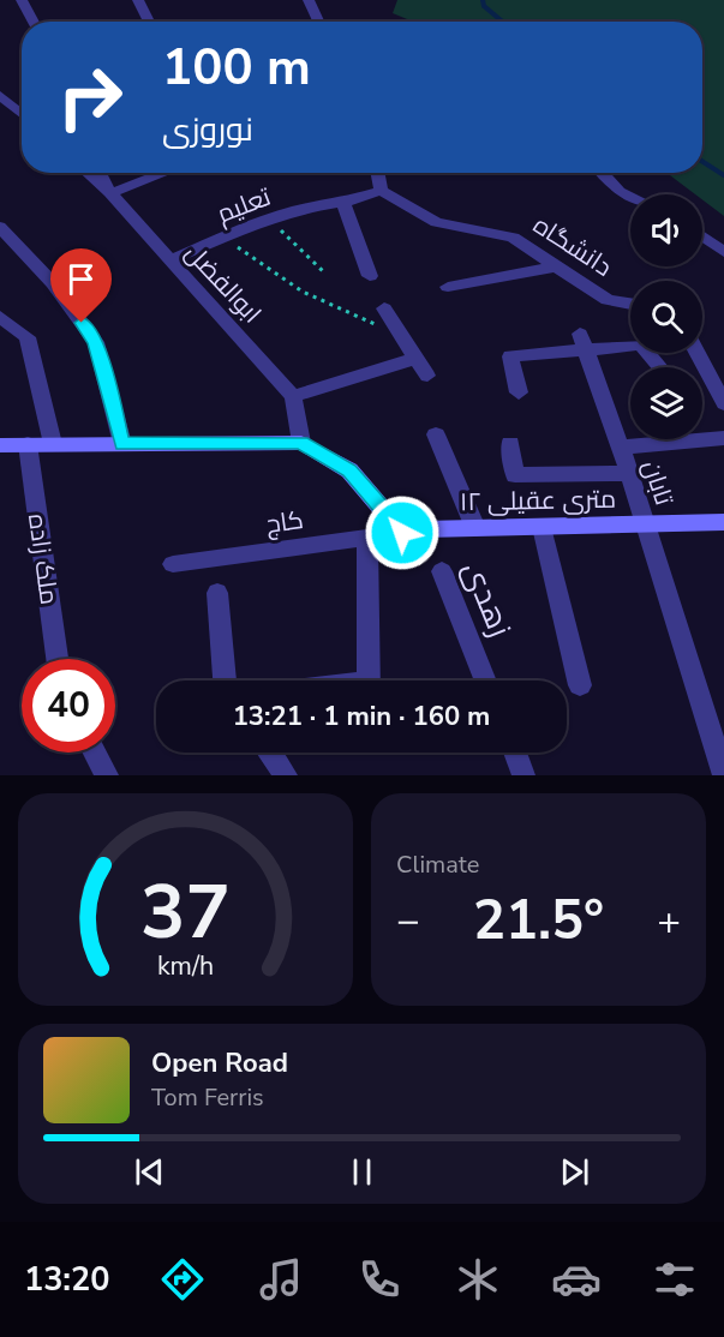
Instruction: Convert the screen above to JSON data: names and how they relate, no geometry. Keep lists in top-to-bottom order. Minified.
{"streets":{"street":["تعلیم","دانشگاه","ابوالفضل","تابان","۱۲ متری عقیلی","کاج","ملک زاده","زهدی"]},"crossings":[["تعلیم","دانشگاه"],["تعلیم","ابوالفضل"],["تابان","۱۲ متری عقیلی"],["۱۲ متری عقیلی","کاج"]],"page":{"turn":["100 m","نوروزی"],"limit":"40","trip":"13:21 · 1 min · 160 m","tile":"Climate","heat":["−","21.5°","+"],"song":["Open Road","Tom Ferris"],"tabs":"13:20","gauge":["37","km/h"]}}
